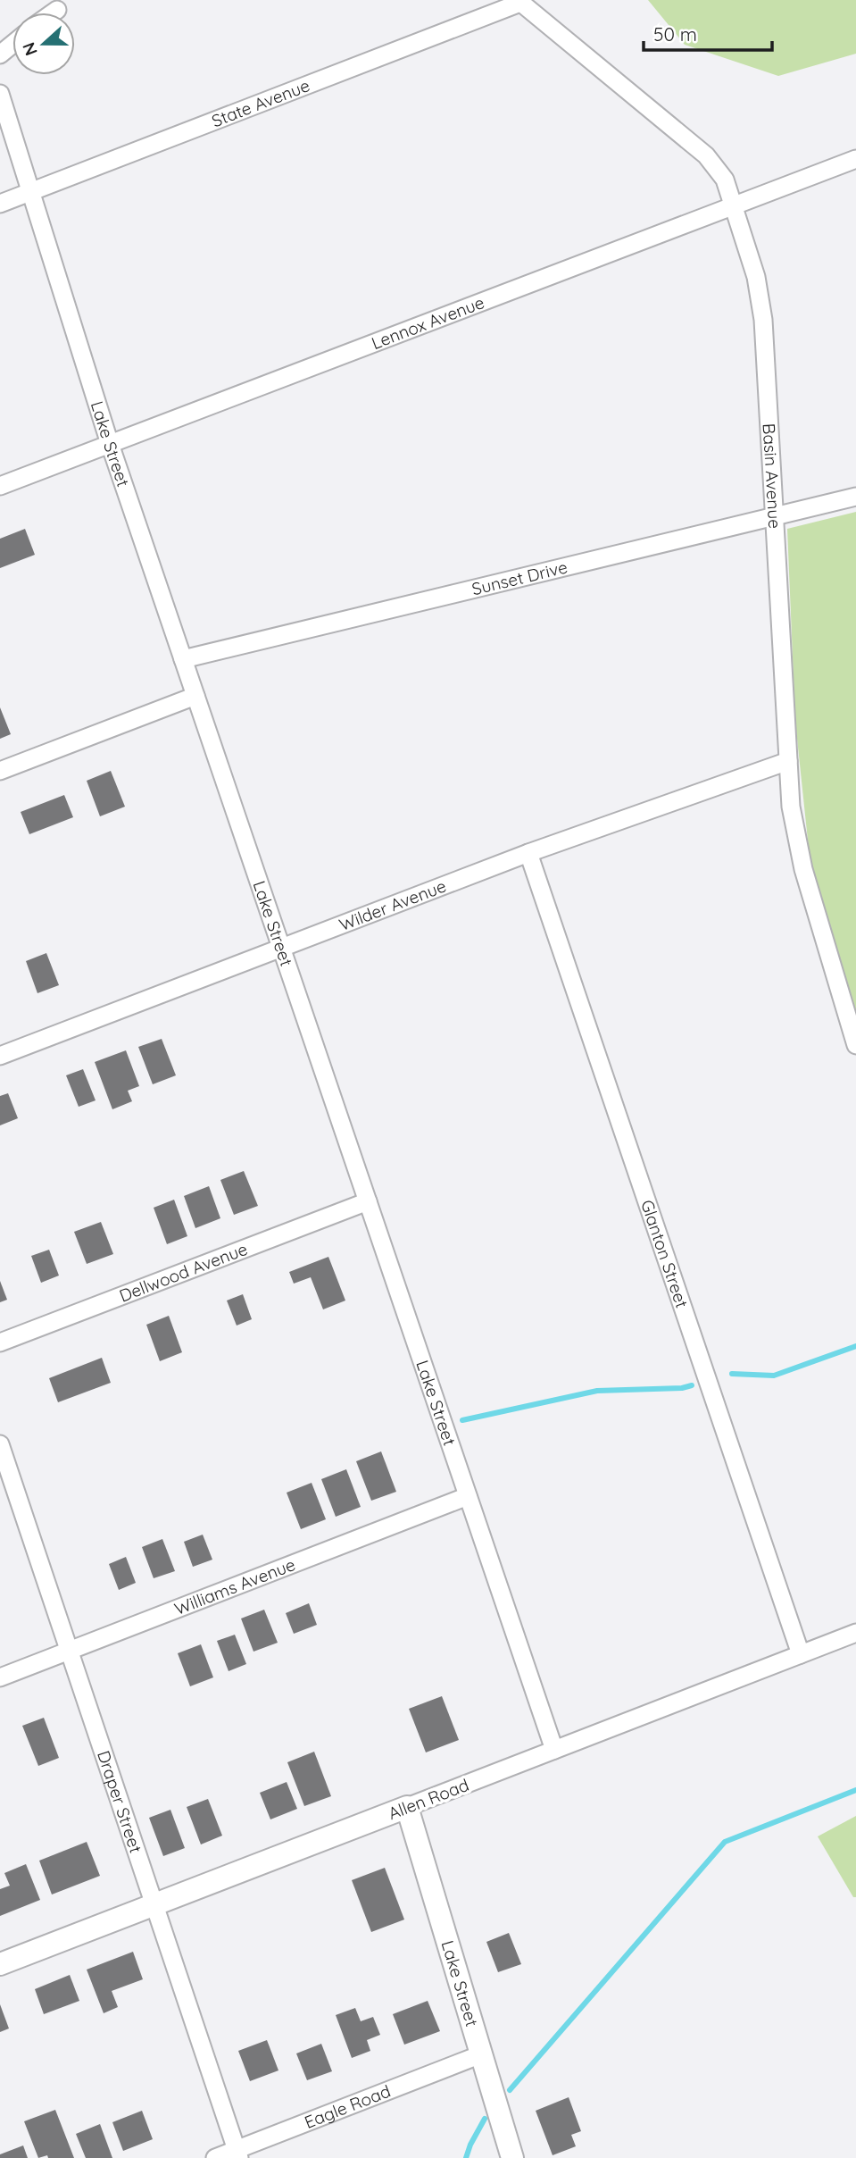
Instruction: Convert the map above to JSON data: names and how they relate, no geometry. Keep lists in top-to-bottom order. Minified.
{"streets":{"street":["State Avenue","Lennox Avenue","Lake Street","Basin Avenue","Sunset Drive","Wilder Avenue","Glanton Street","Dellwood Avenue","Williams Avenue","Allen Road","Draper Street","Eagle Road"]},"crossings":[["State Avenue","Lake Street"],["State Avenue","Basin Avenue"],["Lennox Avenue","Lake Street"],["Lennox Avenue","Basin Avenue"],["Lake Street","Sunset Drive"],["Lake Street","Wilder Avenue"],["Lake Street","Dellwood Avenue"],["Lake Street","Williams Avenue"],["Lake Street","Allen Road"],["Lake Street","Eagle Road"],["Basin Avenue","Sunset Drive"],["Basin Avenue","Wilder Avenue"],["Wilder Avenue","Glanton Street"],["Glanton Street","Allen Road"],["Williams Avenue","Draper Street"],["Allen Road","Draper Street"],["Draper Street","Eagle Road"]],"scale_bar":"50 m","north":"left"}
